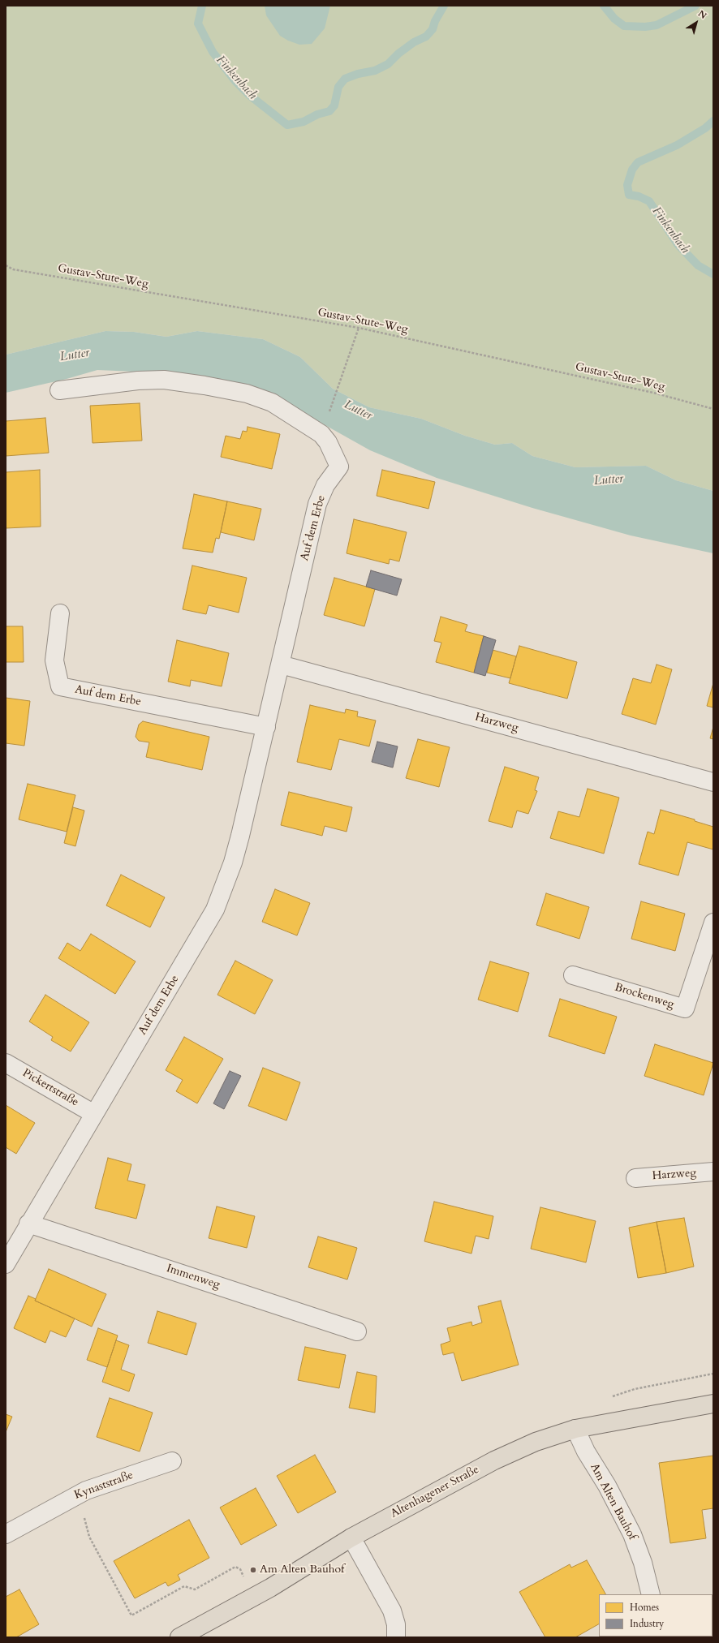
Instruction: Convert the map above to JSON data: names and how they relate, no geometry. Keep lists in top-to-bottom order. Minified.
{"streets":{"main road":["Altenhagener Straße"],"street":["Auf dem Erbe","Harzweg","Brockenweg","Pickertstraße","Immenweg","Kynaststraße","Am Alten Bauhof"],"path":["Gustav-Stute-Weg"]},"crossings":[["Auf dem Erbe","Harzweg"],["Auf dem Erbe","Pickertstraße"],["Auf dem Erbe","Immenweg"],["Altenhagener Straße","Am Alten Bauhof"]],"water":["Finkenbach","Lutter"],"places":["Am Alten Bauhof"],"legend":["Homes","Industry"],"north":"top right"}
